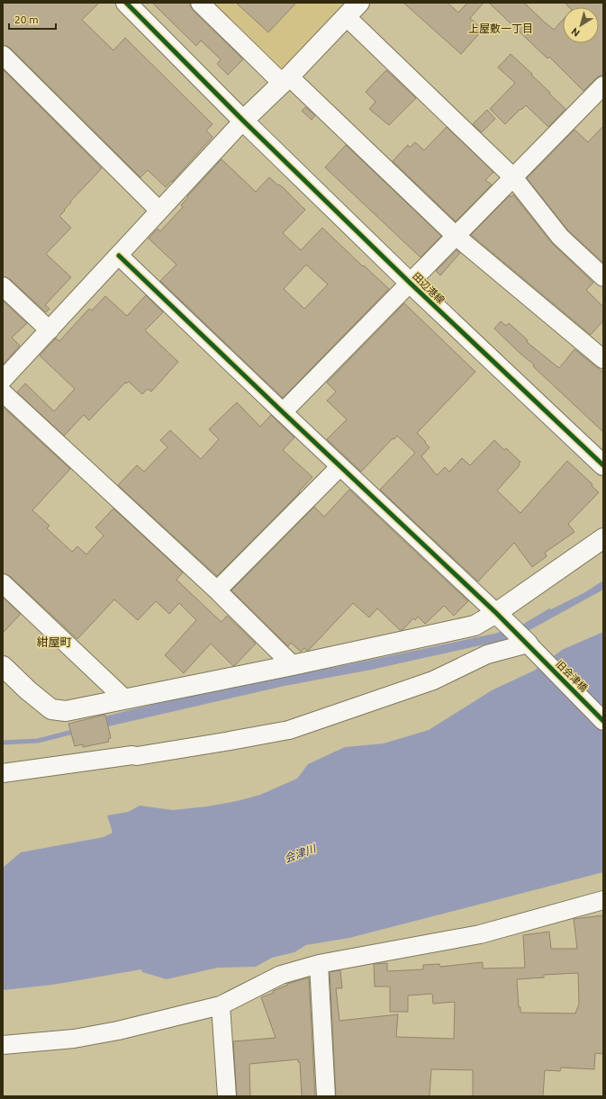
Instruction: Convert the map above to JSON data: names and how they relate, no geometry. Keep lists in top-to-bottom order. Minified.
{"streets":{"street":["田辺港線","旧会津橋"]},"districts":["上屋敷一丁目","紺屋町"],"water":["会津川"],"scale_bar":"20 m","north":"bottom left"}
